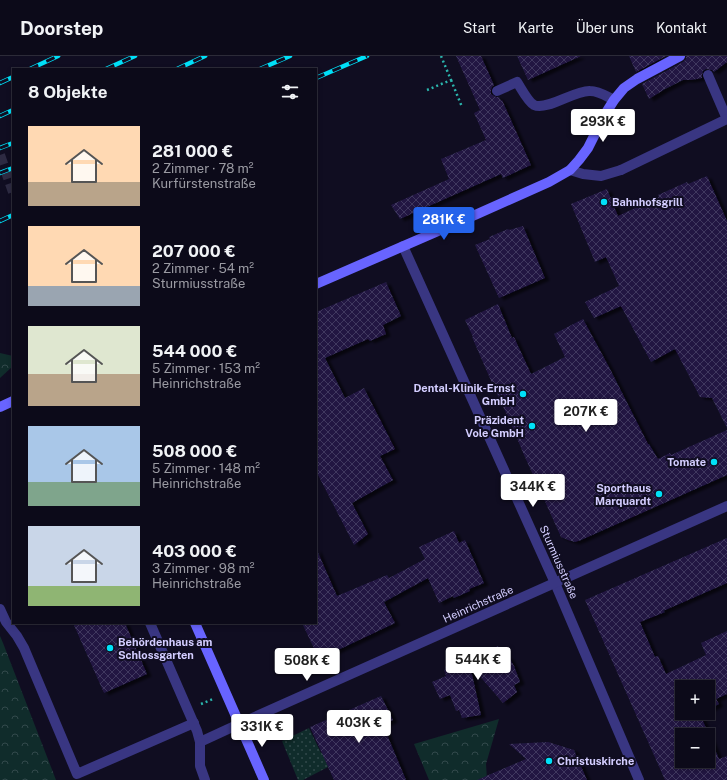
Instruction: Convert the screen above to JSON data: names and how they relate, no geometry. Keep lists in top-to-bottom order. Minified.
{"streets":{"street":["Sturmiusstraße","Heinrichstraße"]},"crossings":[["Sturmiusstraße","Heinrichstraße"]],"places":["Bahnhofsgrill","Dental-Klinik-Ernst GmbH","Präzident Vole GmbH","Tomate","Sporthaus Marquardt","Behördenhaus am Schlossgarten","Christuskirche"],"page":{"header":"Doorstep","nav":["Start","Karte","Über uns","Kontakt"],"heading":"8 Objekte","price":["293K €","281K €","207K €","344K €","544K €","508K €","403K €","331K €"],"list":[{"name":"281 000 €","note":"2 Zimmer · 78 m² · Kurfürstenstraße"},{"name":"207 000 €","note":"2 Zimmer · 54 m² · Sturmiusstraße"},{"name":"544 000 €","note":"5 Zimmer · 153 m² · Heinrichstraße"},{"name":"508 000 €","note":"5 Zimmer · 148 m² · Heinrichstraße"},{"name":"403 000 €","note":"3 Zimmer · 98 m² · Heinrichstraße"}],"map_buttons":["+","−"]}}
